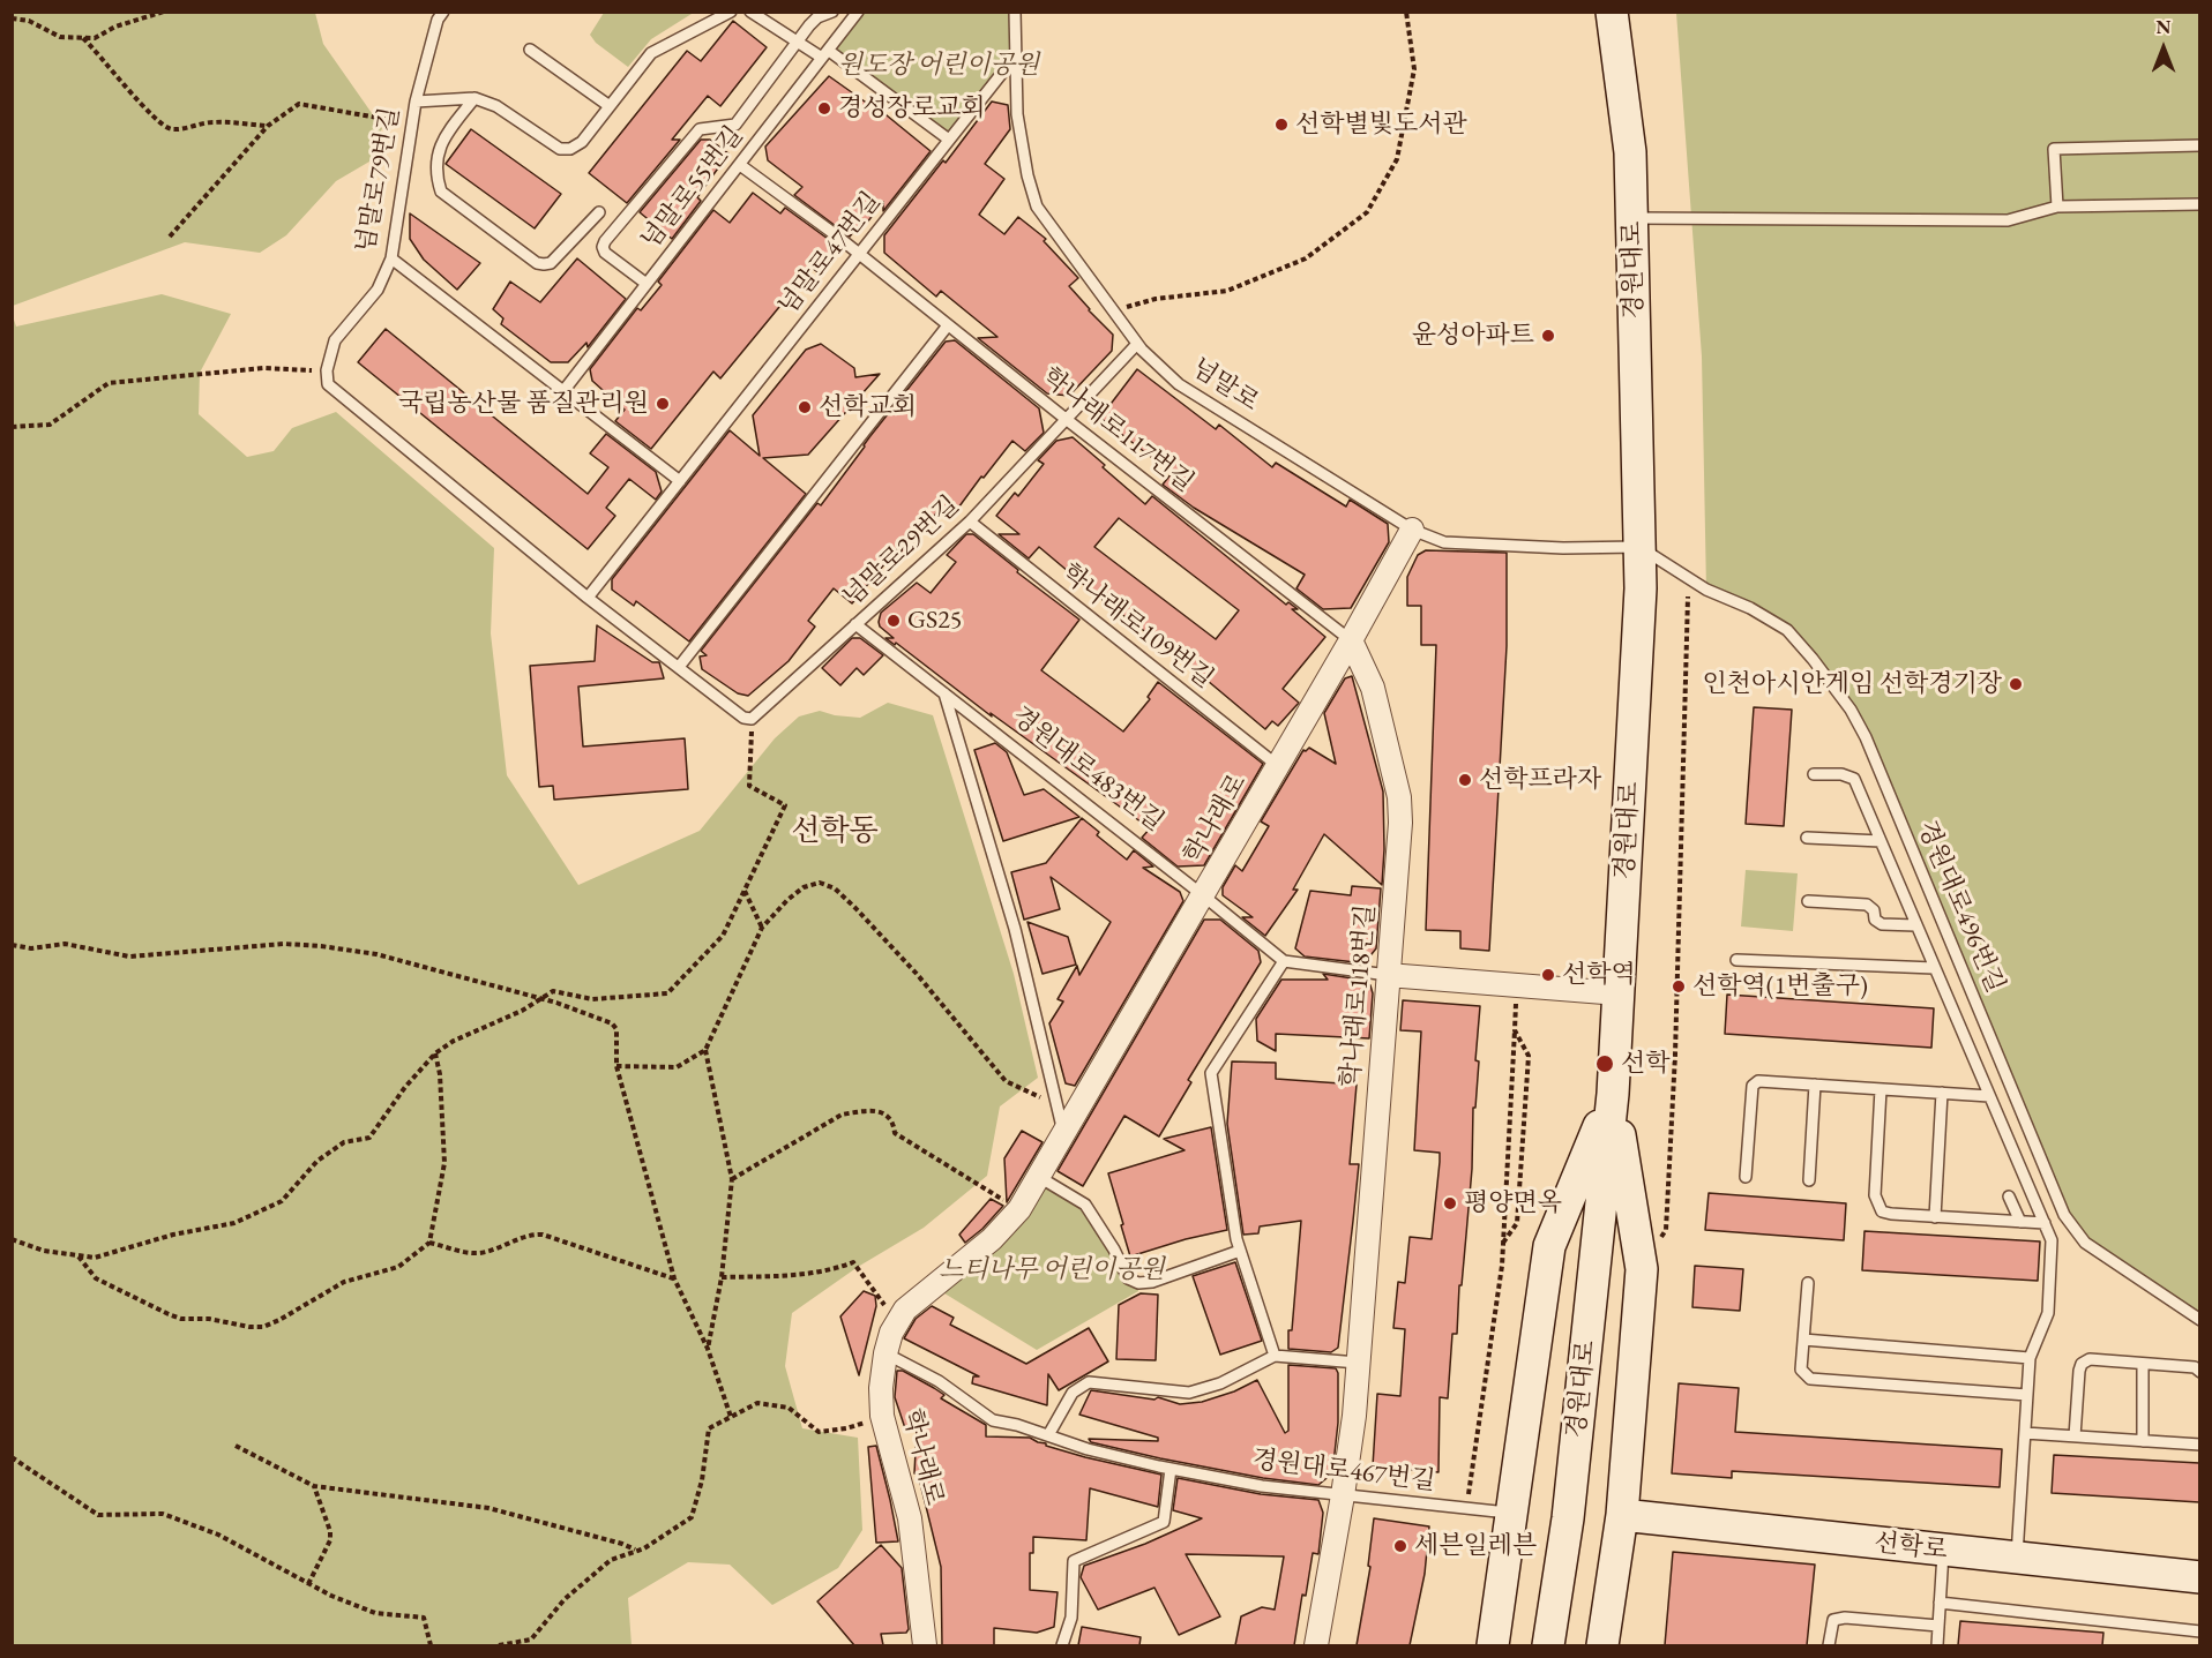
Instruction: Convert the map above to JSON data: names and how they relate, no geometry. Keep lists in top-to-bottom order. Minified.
{"streets":{"main road":["경원대로","선학로"],"street":["학나래로","학나래로118번길"],"lane":["넘말로79번길","넘말로55번길","넘말로47번길","넘말로","학나래로117번길","넘말로29번길","학나래로109번길","경원대로483번길","경원대로496번길","경원대로467번길"]},"crossings":[["넘말로79번길","넘말로47번길"],["넘말로55번길","학나래로117번길"],["넘말로47번길","넘말로"],["넘말로47번길","학나래로117번길"],["경원대로","넘말로"],["경원대로","경원대로496번길"],["넘말로","넘말로29번길"],["넘말로","학나래로"],["넘말로","경원대로496번길"],["학나래로117번길","넘말로29번길"],["학나래로117번길","학나래로"],["학나래로117번길","학나래로118번길"],["넘말로29번길","학나래로109번길"],["넘말로29번길","경원대로483번길"],["학나래로109번길","학나래로"],["경원대로483번길","학나래로"],["학나래로","학나래로118번길"],["학나래로","경원대로467번길"],["학나래로118번길","경원대로467번길"]],"districts":["선학동"],"parks":["원도장 어린이공원","느티나무 어린이공원"],"places":["경성장로교회","선학별빛도서관","윤성아파트","국립농산물 품질관리원","선학교회","GS25","인천아시안게임 선학경기장","선학프라자","선학역","선학역(1번출구)","선학","평양면옥","세븐일레븐"],"north":"top"}
